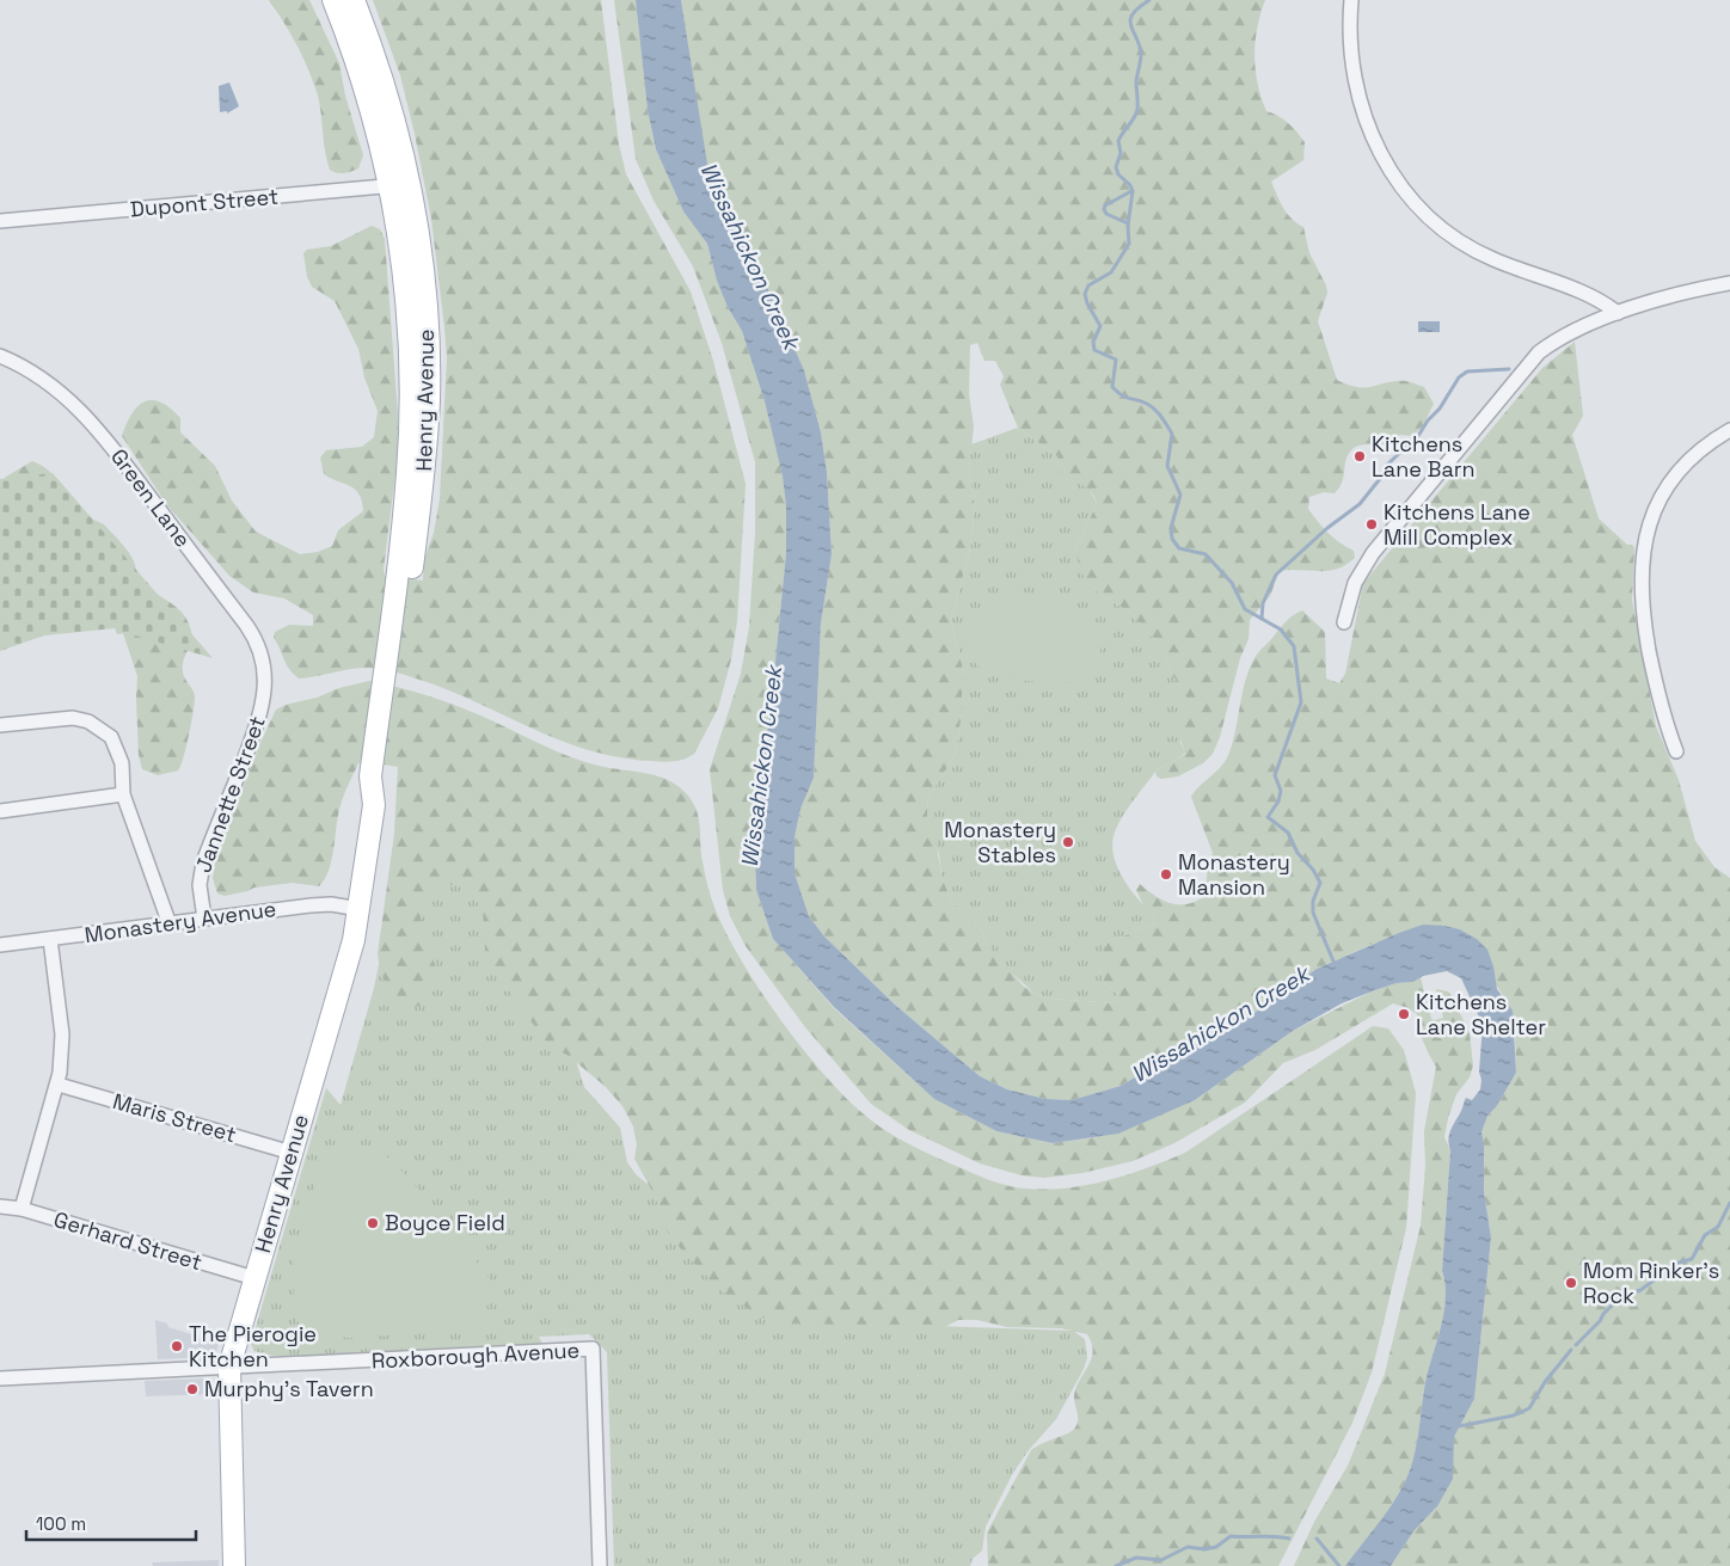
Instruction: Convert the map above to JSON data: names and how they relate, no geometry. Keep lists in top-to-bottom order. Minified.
{"streets":{"main road":["Henry Avenue"],"street":["Dupont Street","Green Lane","Jannette Street","Monastery Avenue","Maris Street","Gerhard Street","Roxborough Avenue"]},"crossings":[["Dupont Street","Henry Avenue"],["Henry Avenue","Monastery Avenue"],["Henry Avenue","Maris Street"],["Henry Avenue","Gerhard Street"],["Henry Avenue","Roxborough Avenue"],["Green Lane","Jannette Street"],["Jannette Street","Monastery Avenue"]],"water":["Wissahickon Creek"],"places":["Kitchens Lane Barn","Kitchens Lane Mill Complex","Monastery Stables","Monastery Mansion","Kitchens Lane Shelter","Boyce Field","Mom Rinker's Rock","The Pierogie Kitchen","Murphy's Tavern"],"scale_bar":"100 m"}
